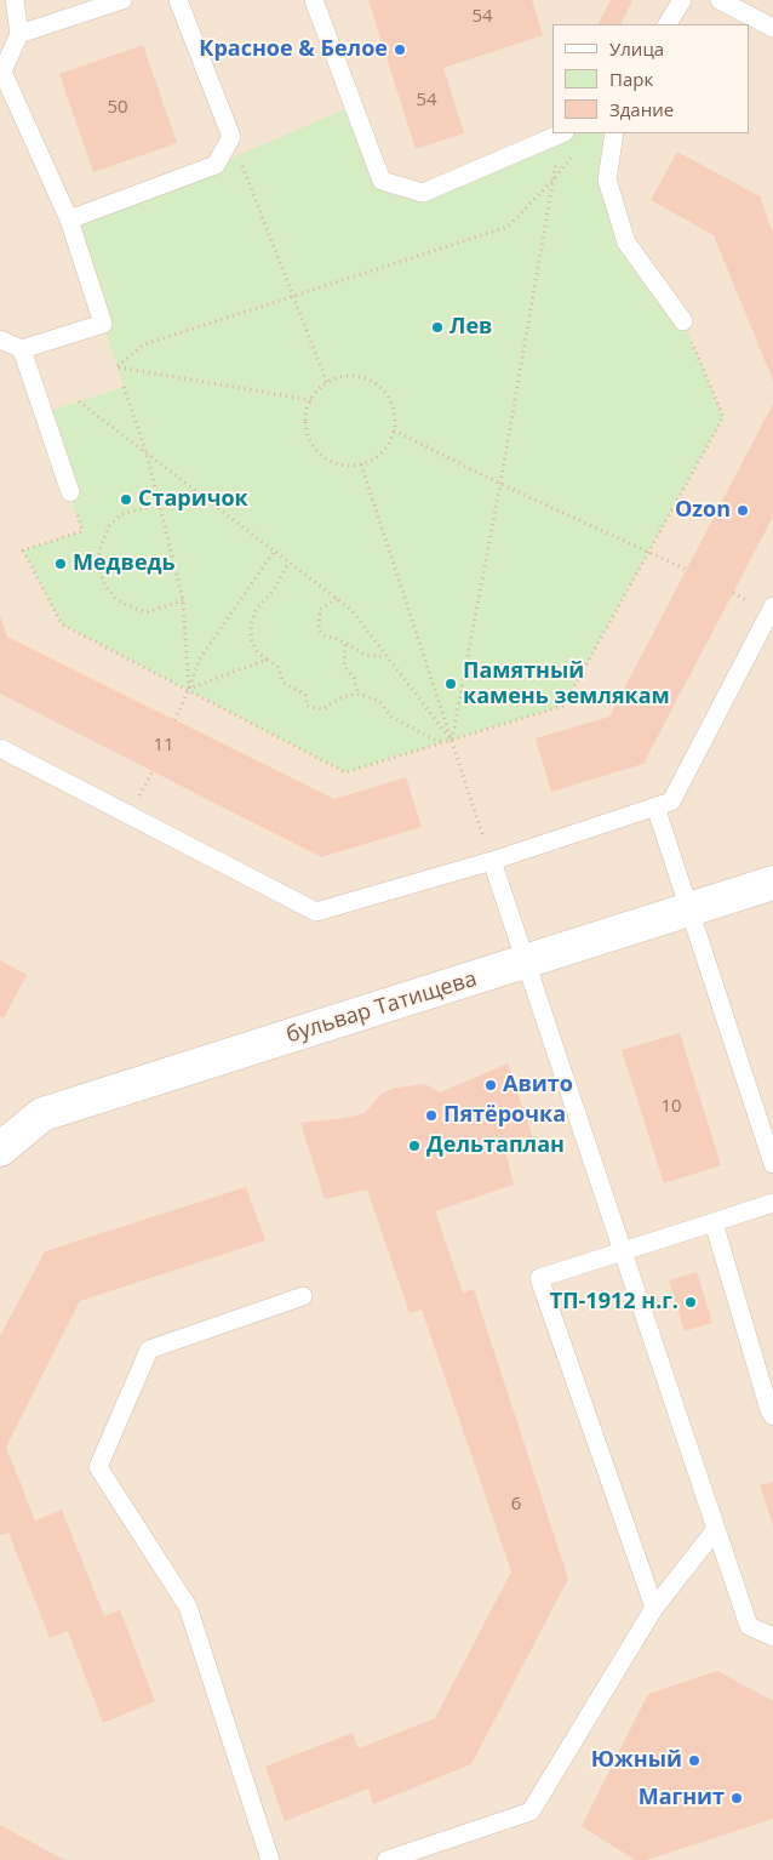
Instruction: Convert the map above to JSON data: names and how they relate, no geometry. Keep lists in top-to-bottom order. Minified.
{"streets":{"street":["бульвар Татищева"]},"places":["Красное & Белое","Лев","Старичок","Ozon","Медведь","Памятный камень землякам","Авито","Пятёрочка","Дельтаплан","ТП-1912 н.г.","Южный","Магнит"],"house_numbers":["54","54","50","11","10","6"],"legend":["Улица","Парк","Здание"]}
